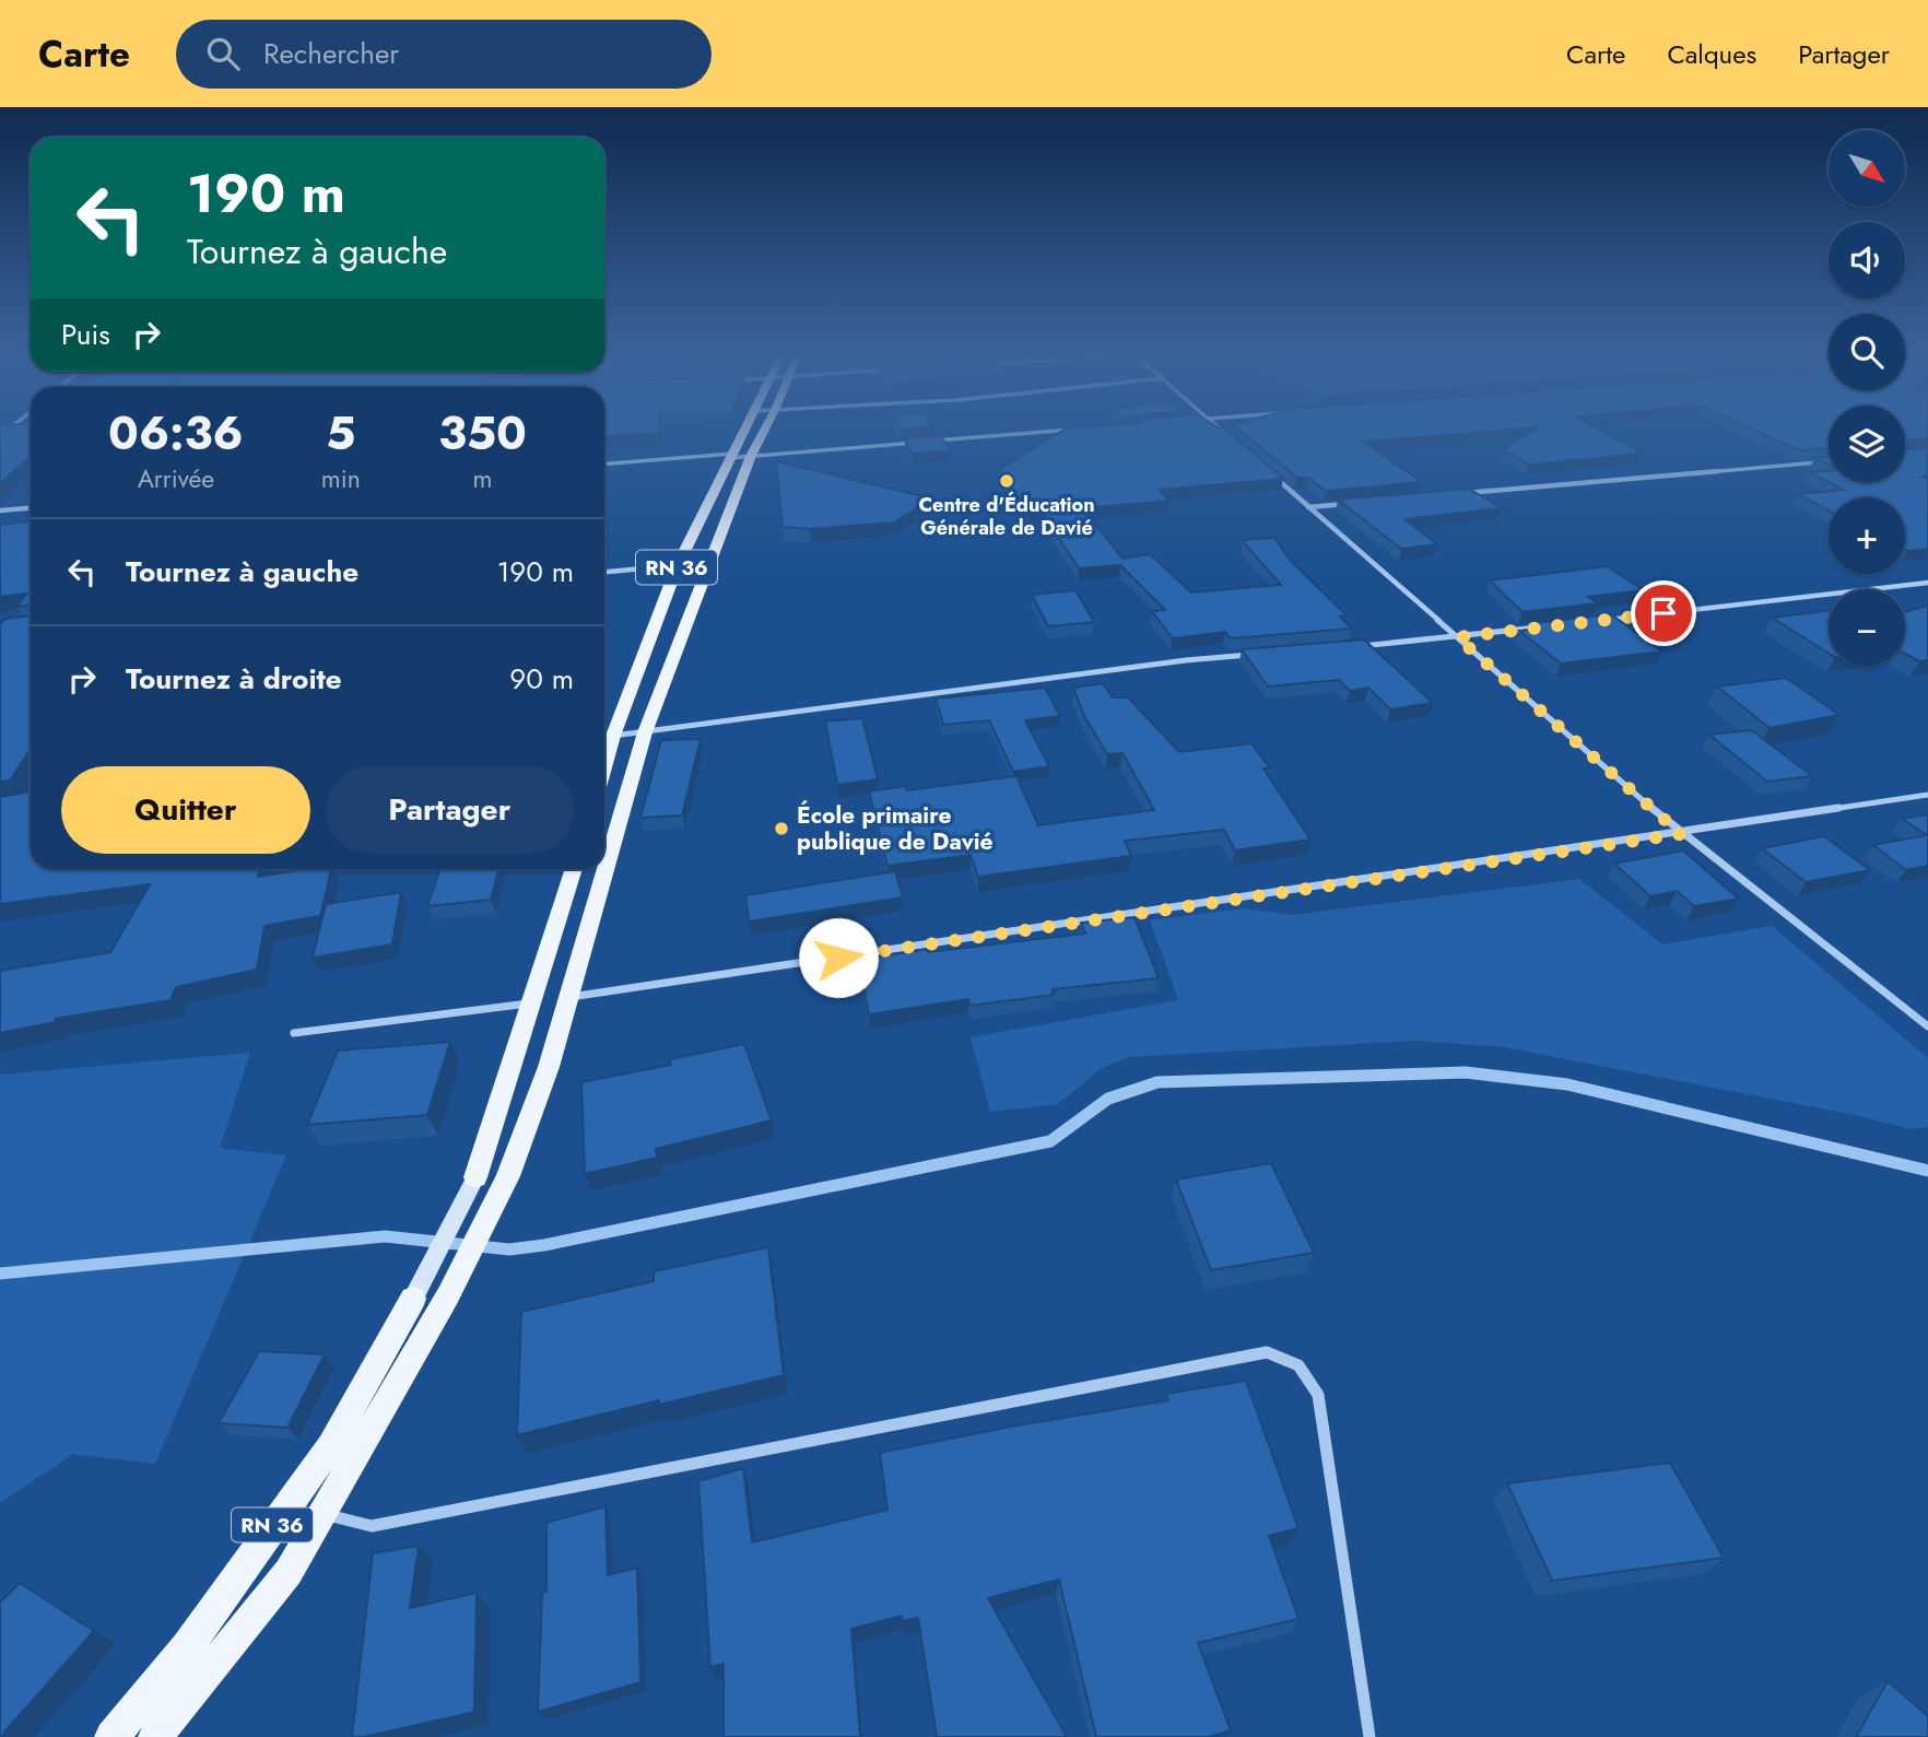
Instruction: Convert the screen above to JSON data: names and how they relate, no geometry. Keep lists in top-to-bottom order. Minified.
{"streets":{"main road":["RN 36"]},"places":["Centre d'Éducation Générale de Davié","École primaire publique de Davié"],"north":"bottom right","page":{"header":"Carte","search":"Rechercher","nav":["Carte","Calques","Partager"],"map_buttons":["+","−"],"turn":["190 m","Tournez à gauche"],"then":"Puis","eta":["06:36","Arrivée","5","min","350","m"],"list":[{"name":"Tournez à gauche","value":"190 m"},{"name":"Tournez à droite","value":"90 m"}],"buttons":["Quitter","Partager"]}}
